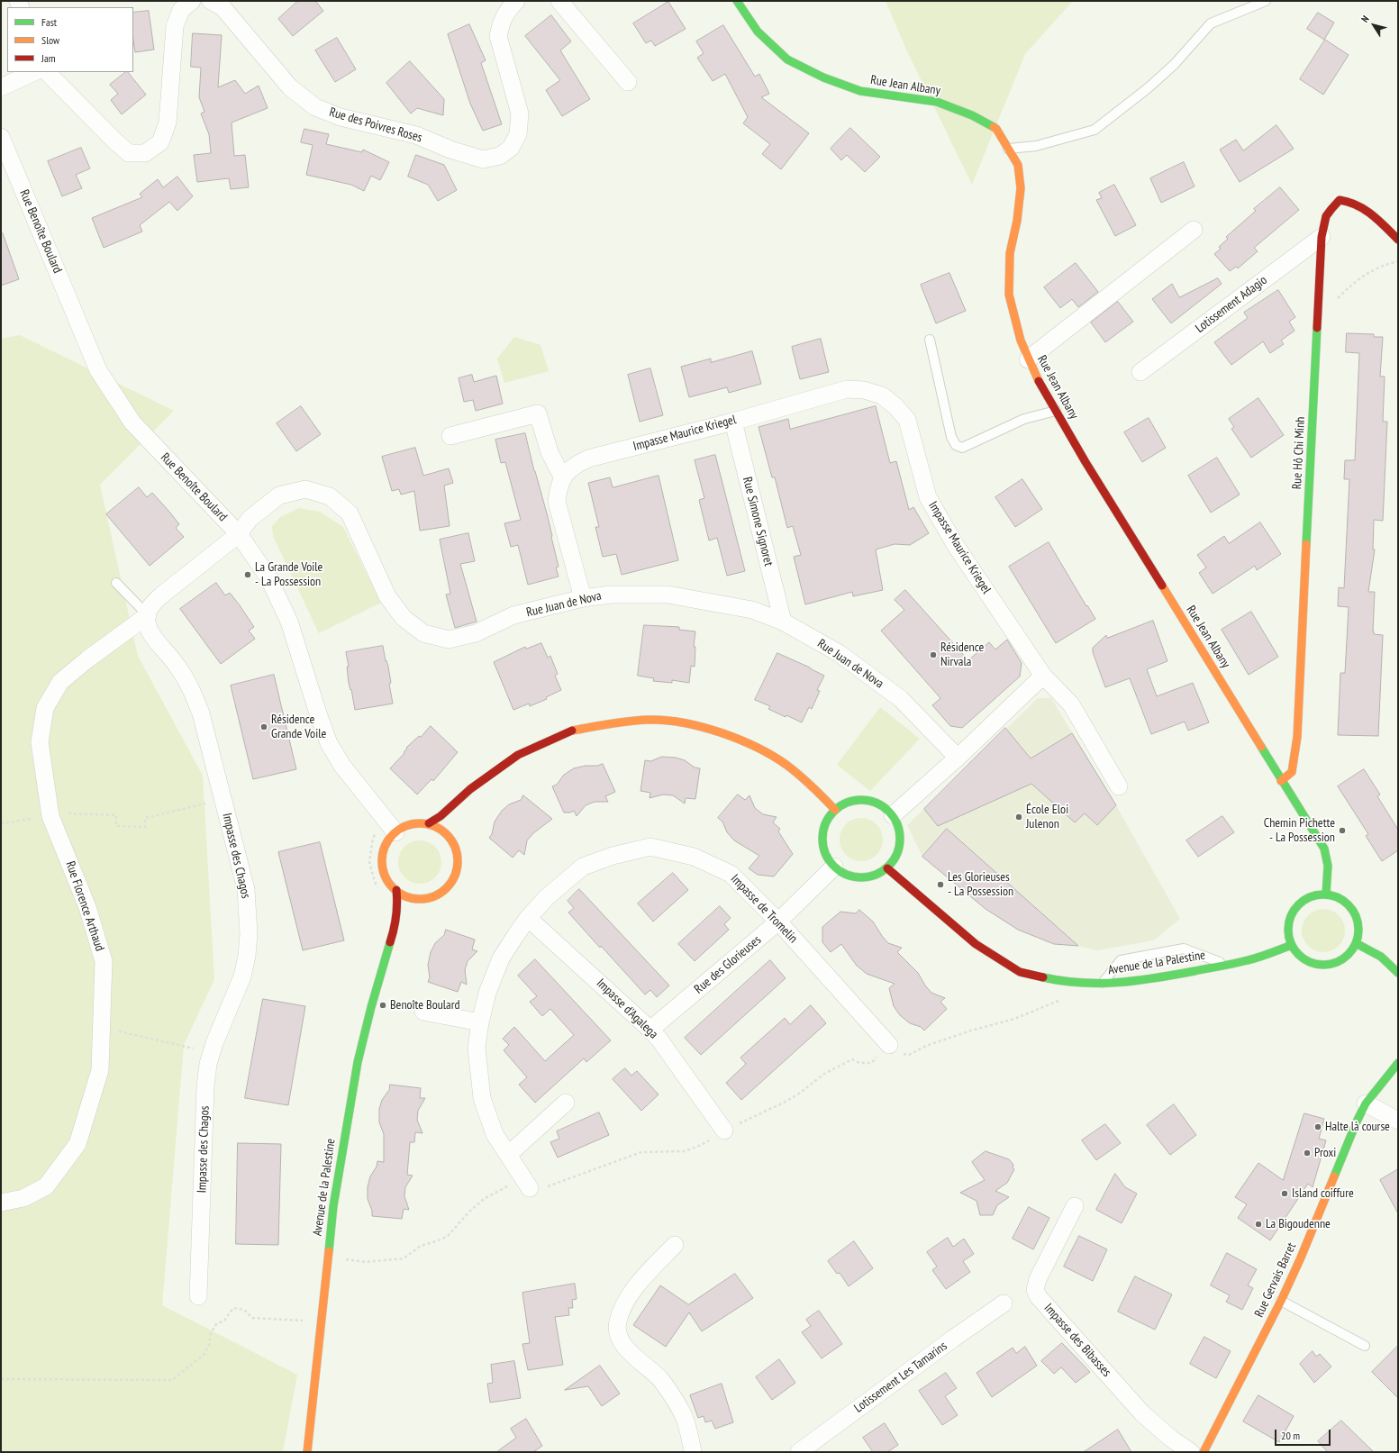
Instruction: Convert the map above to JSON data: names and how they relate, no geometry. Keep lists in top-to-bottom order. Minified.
{"streets":{"main road":["Rue Jean Albany","Rue Hô Chi Minh","Avenue de la Palestine","Rue Gervais Barret"],"street":["Rue des Poivres Roses","Rue Benoîte Boulard","Lotissement Adagio","Impasse Maurice Kriegel","Rue Simone Signoret","Rue Juan de Nova","Impasse des Chagos","Rue Florence Arthaud","Impasse de Tromelin","Rue des Glorieuses","Impasse d'Agalega","Impasse des Bibasses","Lotissement Les Tamarins"]},"crossings":[["Rue Jean Albany","Rue Hô Chi Minh"],["Rue Jean Albany","Avenue de la Palestine"],["Rue Benoîte Boulard","Rue Juan de Nova"],["Rue Benoîte Boulard","Avenue de la Palestine"],["Lotissement Adagio","Rue Hô Chi Minh"],["Impasse Maurice Kriegel","Rue Simone Signoret"],["Rue Simone Signoret","Rue Juan de Nova"],["Impasse des Chagos","Rue Florence Arthaud"],["Impasse de Tromelin","Rue des Glorieuses"],["Impasse de Tromelin","Impasse d'Agalega"],["Avenue de la Palestine","Rue des Glorieuses"],["Rue des Glorieuses","Impasse d'Agalega"]],"places":["La Grande Voile - La Possession","Résidence Nirvala","Résidence Grande Voile","École Eloi Julenon","Chemin Pichette - La Possession","Les Glorieuses - La Possession","Benoîte Boulard","Halte là course","Proxi","Island coiffure","La Bigoudenne"],"legend":["Fast","Slow","Jam"],"scale_bar":"20 m","north":"top left"}
